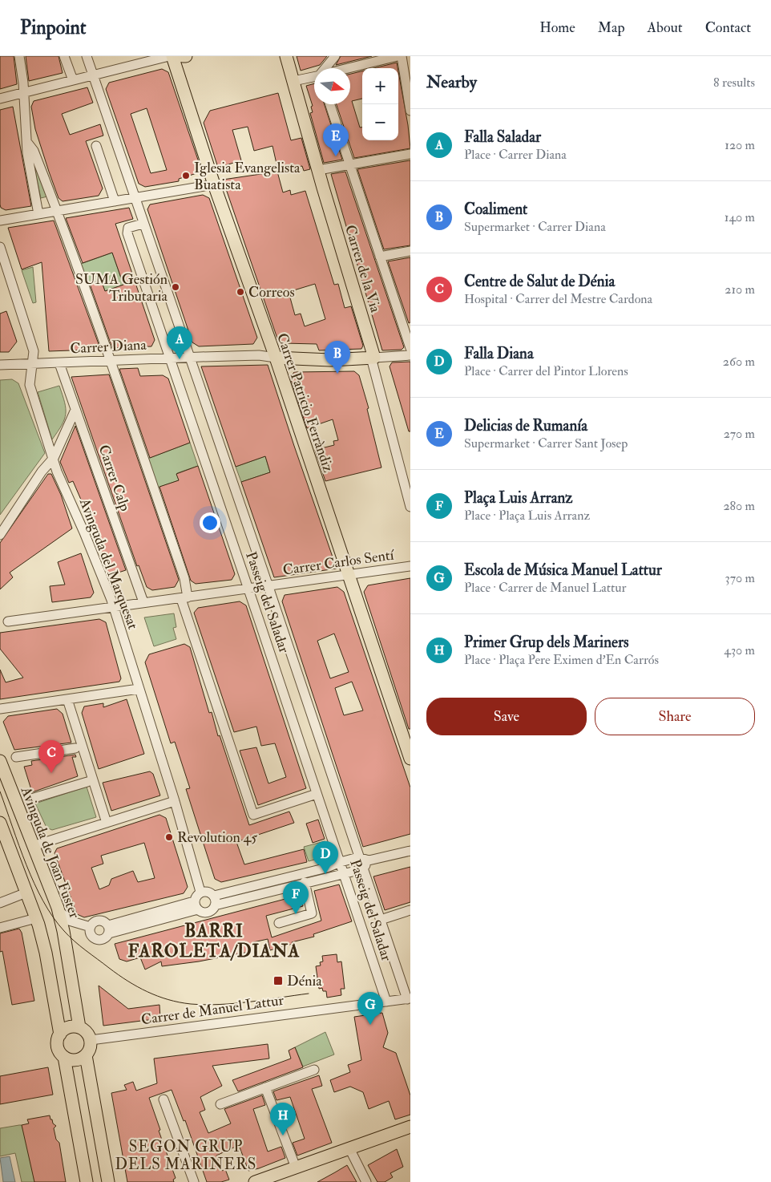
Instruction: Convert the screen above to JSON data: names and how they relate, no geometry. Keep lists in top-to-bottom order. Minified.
{"streets":{"main road":["Carrer de la Via","Carrer Diana","Carrer Patricio Ferràndiz","Avinguda de Joan Fuster"],"street":["Carrer Calp","Carrer Carlos Sentí","Avinguda del Marquesat","Passeig del Saladar","Carrer de Manuel Lattur"]},"crossings":[["Carrer de la Via","Carrer Diana"],["Carrer Diana","Carrer Patricio Ferràndiz"],["Carrer Diana","Carrer Calp"],["Carrer Diana","Avinguda del Marquesat"],["Carrer Diana","Passeig del Saladar"],["Carrer Patricio Ferràndiz","Carrer Carlos Sentí"],["Carrer Calp","Carrer Carlos Sentí"],["Carrer Carlos Sentí","Avinguda del Marquesat"],["Carrer Carlos Sentí","Passeig del Saladar"],["Passeig del Saladar","Carrer de Manuel Lattur"],["Avinguda de Joan Fuster","Carrer de Manuel Lattur"]],"districts":["BARRI FAROLETA/DIANA","SEGON GRUP DELS MARINERS"],"places":{"other":["Iglesia Evangelista Buatista","SUMA Gestión Tributaria","Correos","Revolution 45"],"transit":["Dénia"]},"north":"right","page":{"header":"Pinpoint","nav":["Home","Map","About","Contact"],"heading":["Nearby","8 results"],"map_buttons":["+","−"],"list":[{"mark":"A","name":"Falla Saladar","note":"Place · Carrer Diana","value":"120 m"},{"mark":"B","name":"Coaliment","note":"Supermarket · Carrer Diana","value":"140 m"},{"mark":"C","name":"Centre de Salut de Dénia","note":"Hospital · Carrer del Mestre Cardona","value":"210 m"},{"mark":"D","name":"Falla Diana","note":"Place · Carrer del Pintor Llorens","value":"260 m"},{"mark":"E","name":"Delicias de Rumanía","note":"Supermarket · Carrer Sant Josep","value":"270 m"},{"mark":"F","name":"Plaça Luis Arranz","note":"Place · Plaça Luis Arranz","value":"280 m"},{"mark":"G","name":"Escola de Música Manuel Lattur","note":"Place · Carrer de Manuel Lattur","value":"370 m"},{"mark":"H","name":"Primer Grup dels Mariners","note":"Place · Plaça Pere Eximen d'En Carrós","value":"430 m"}],"pins":["E","A","B","C","D","F","G","H"],"buttons":["Save","Share"]}}
